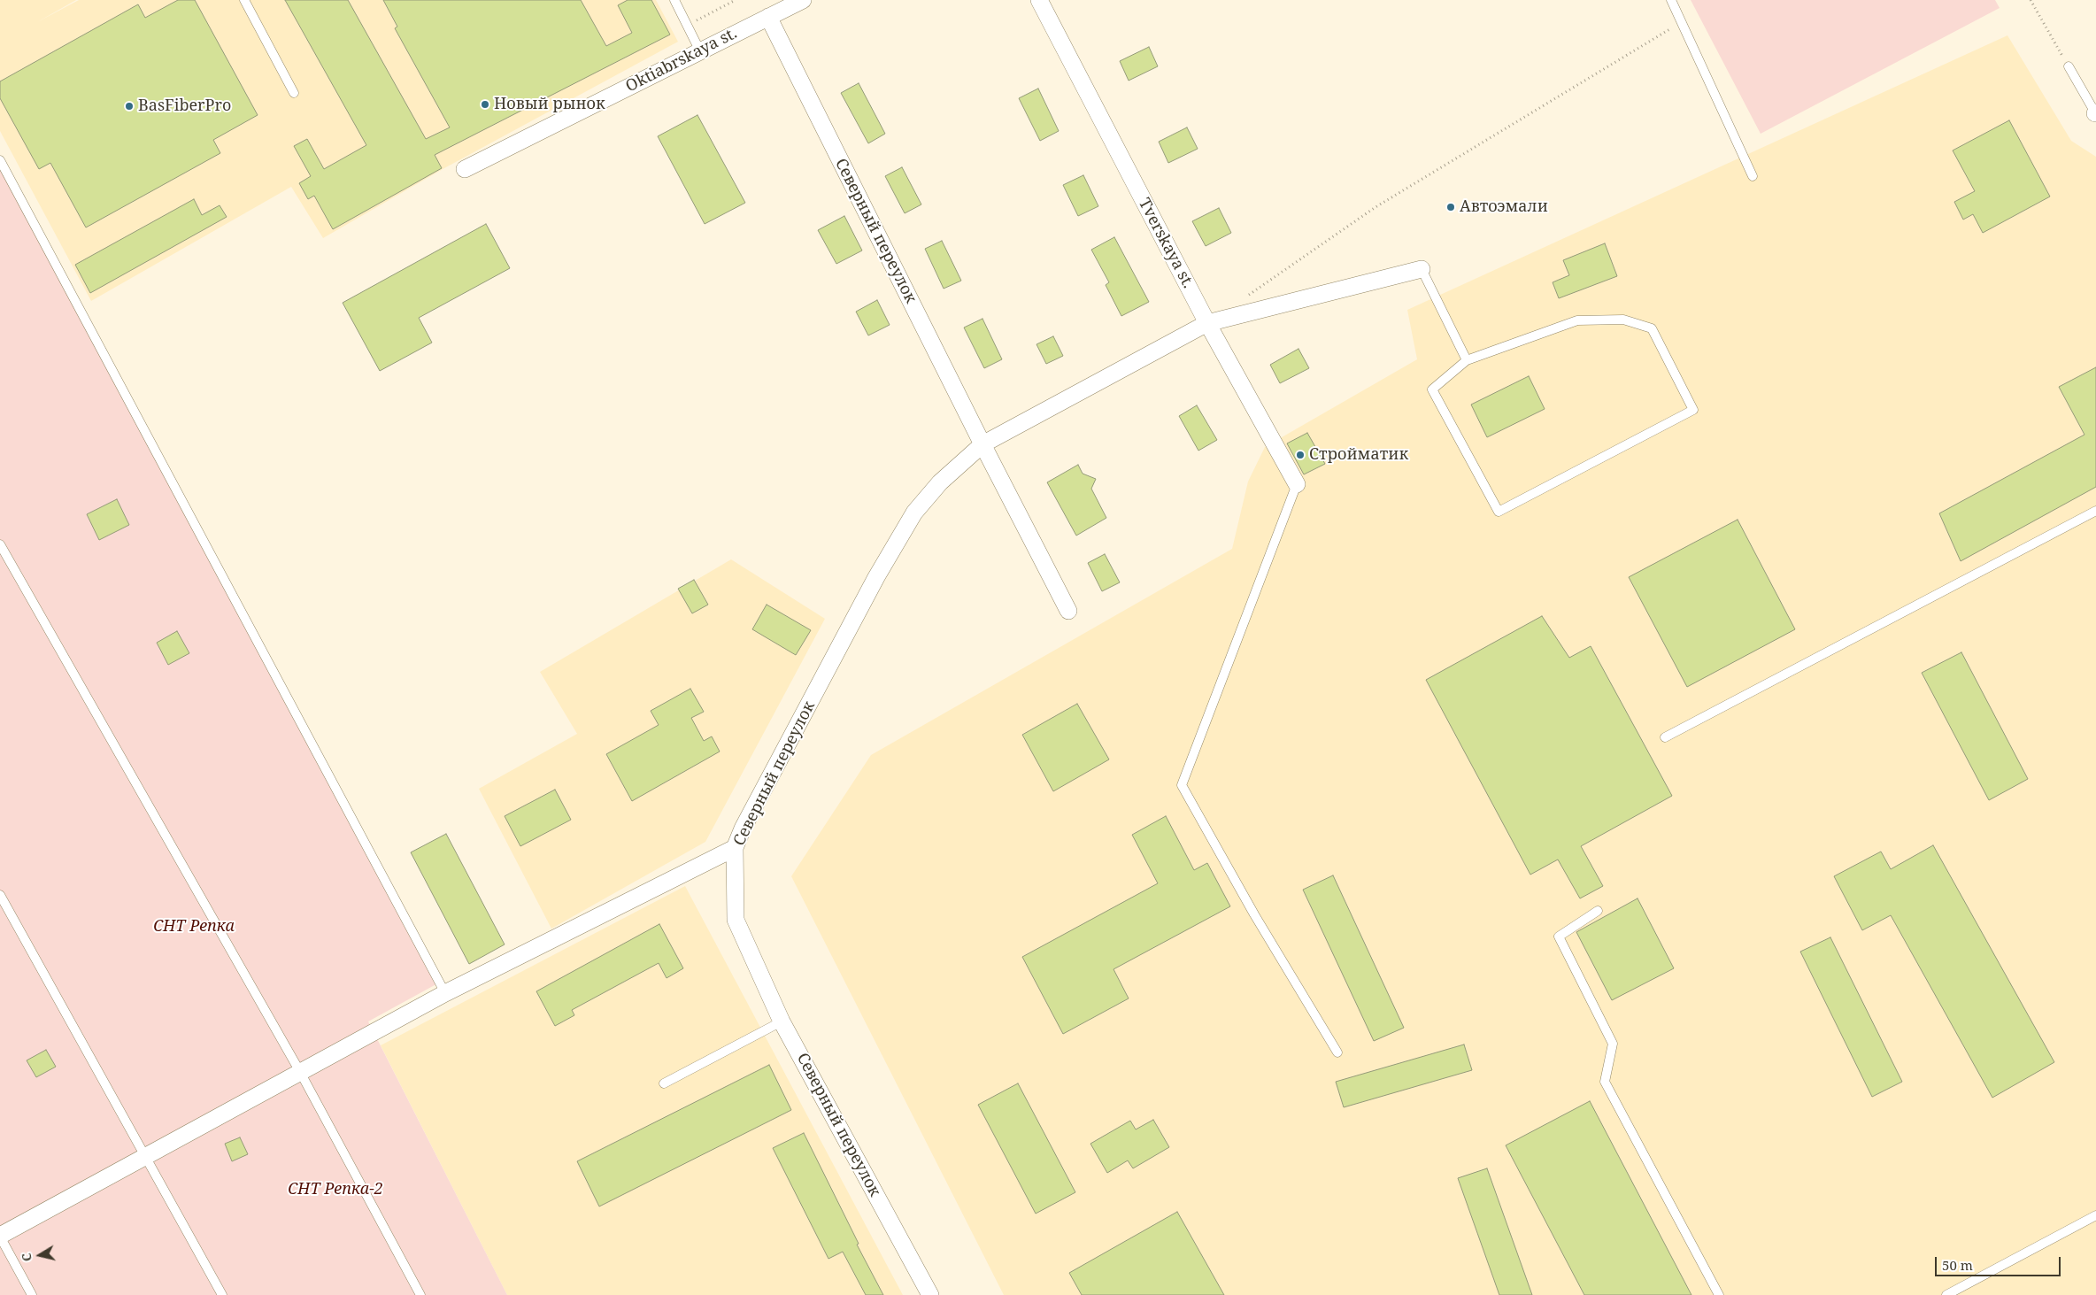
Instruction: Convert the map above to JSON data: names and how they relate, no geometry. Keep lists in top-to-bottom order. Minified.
{"streets":{"street":["Oktiabrskaya st.","Северный переулок","Tverskaya st."]},"crossings":[["Oktiabrskaya st.","Северный переулок"]],"parks":["СНТ Репка","СНТ Репка-2"],"places":["Новый рынок","BasFiberPro","Автоэмали","Стройматик"],"scale_bar":"50 m","north":"left"}
